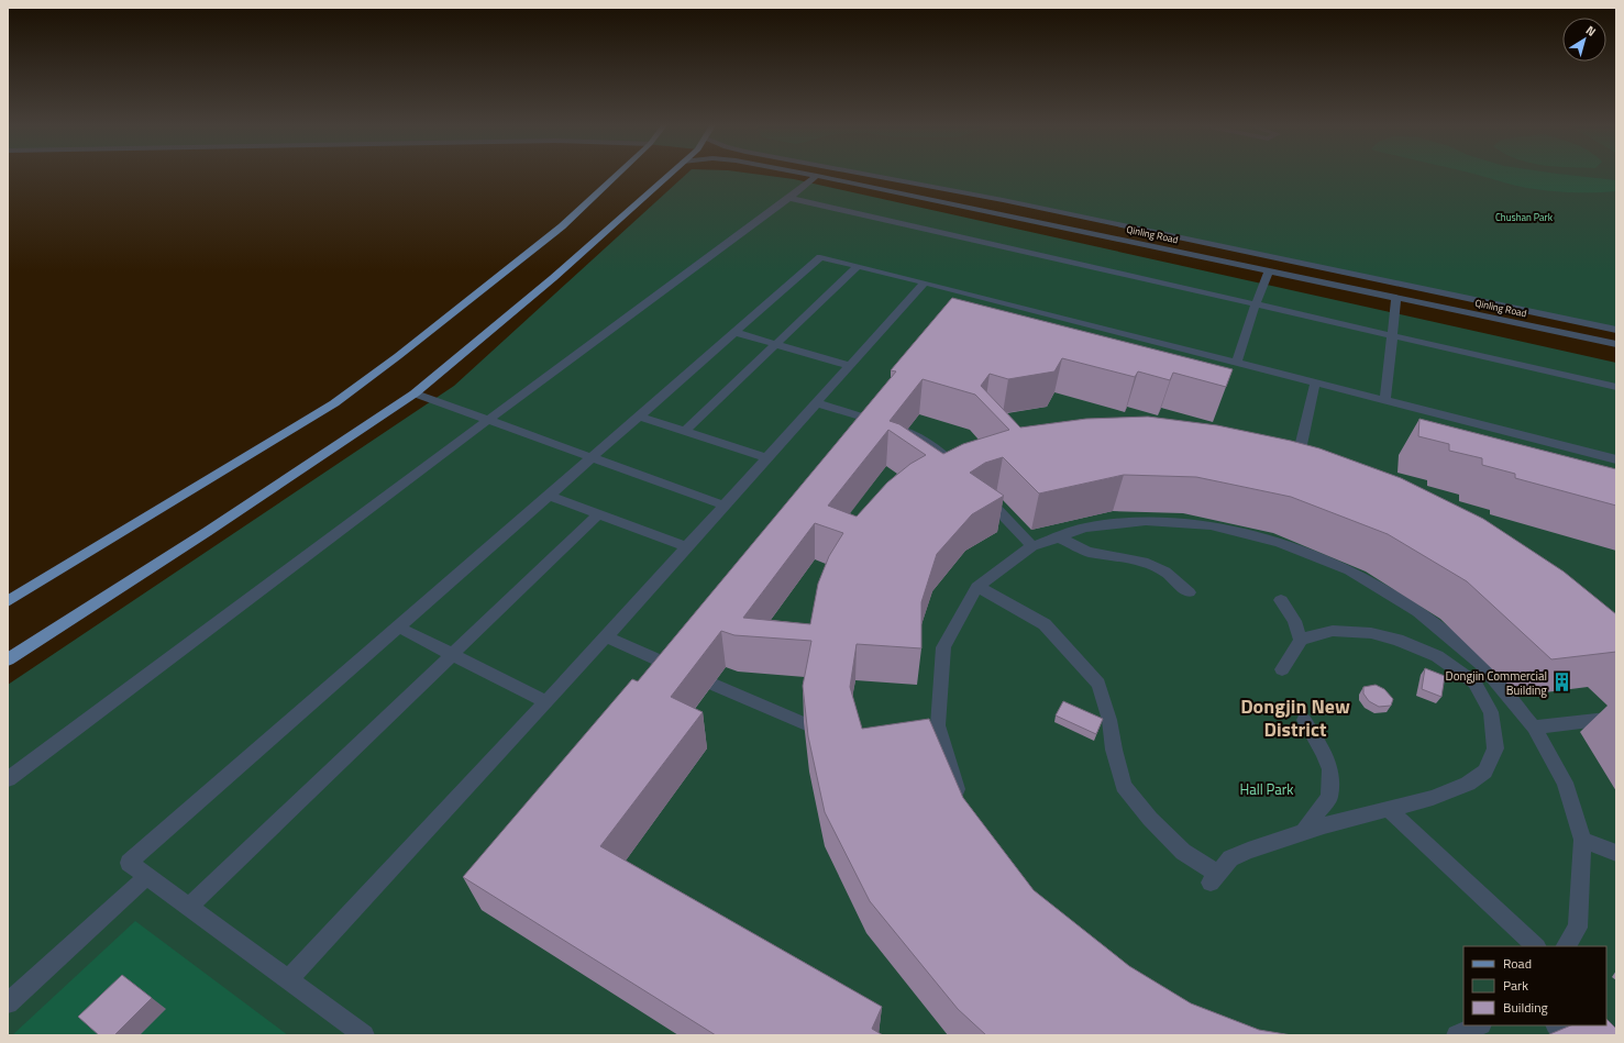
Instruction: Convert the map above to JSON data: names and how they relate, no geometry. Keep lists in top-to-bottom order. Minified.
{"streets":{"street":["Qinling Road"]},"districts":["Dongjin New District"],"parks":["Chushan Park","Hall Park"],"places":{"building":["Dongjin Commercial Building"]},"legend":["Road","Park","Building"],"north":"top right"}
